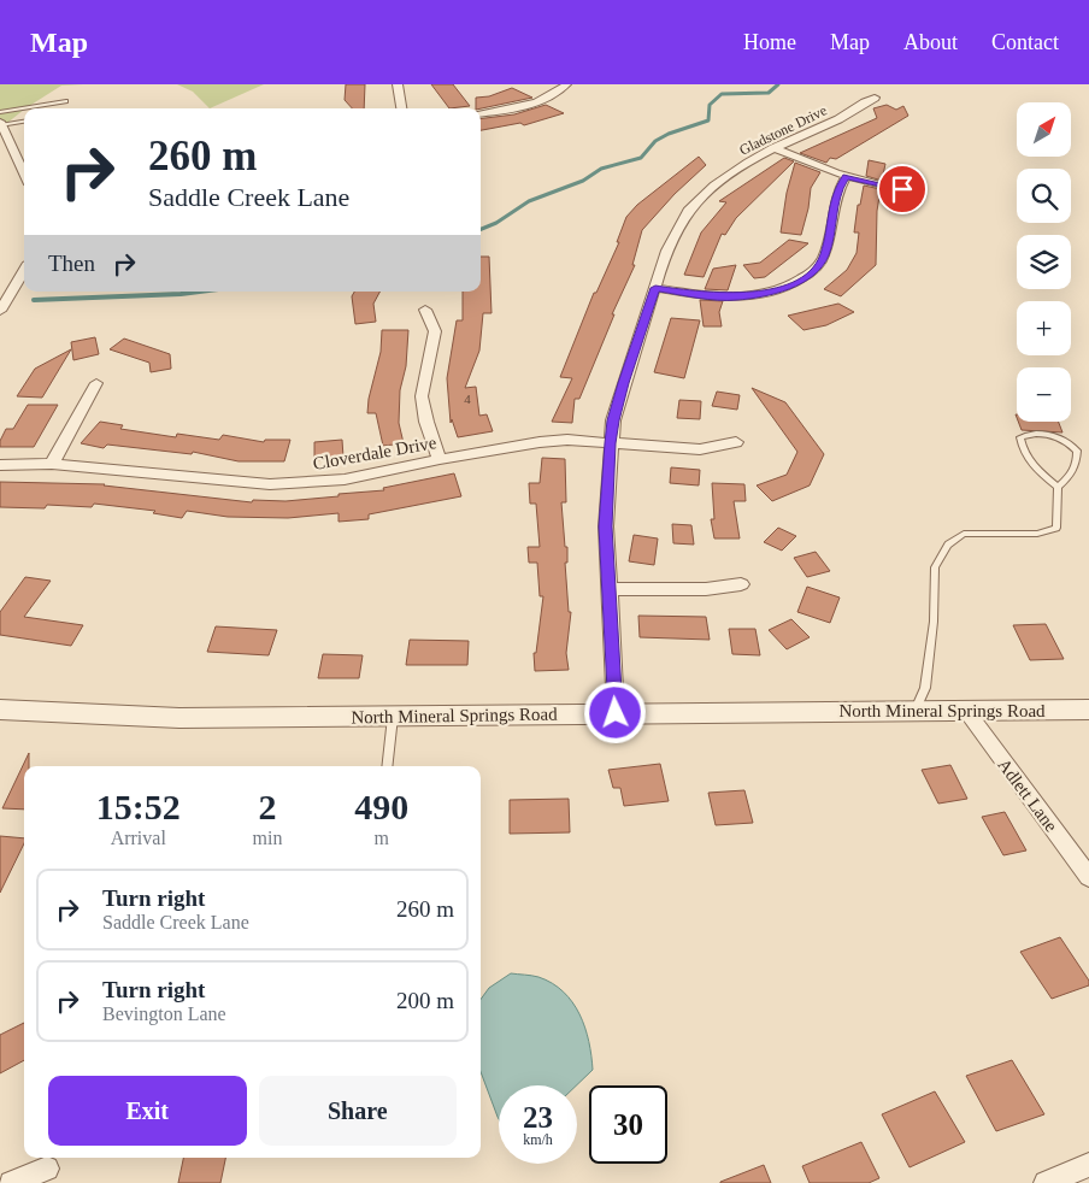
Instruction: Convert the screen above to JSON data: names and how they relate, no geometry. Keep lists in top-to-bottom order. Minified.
{"streets":{"street":["Gladstone Drive","Cloverdale Drive","North Mineral Springs Road","Adlett Lane"]},"crossings":[["Gladstone Drive","Cloverdale Drive"],["Gladstone Drive","North Mineral Springs Road"],["North Mineral Springs Road","Adlett Lane"]],"house_numbers":["4"],"north":"top right","page":{"header":"Map","nav":["Home","Map","About","Contact"],"map_buttons":["+","−"],"turn":["260 m","Saddle Creek Lane"],"then":"Then","eta":["15:52","Arrival","2","min","490","m"],"list":[{"name":"Turn right","note":"Saddle Creek Lane","value":"260 m"},{"name":"Turn right","note":"Bevington Lane","value":"200 m"}],"buttons":["Exit","Share"],"speed":"23 km/h","limit":"30"}}
